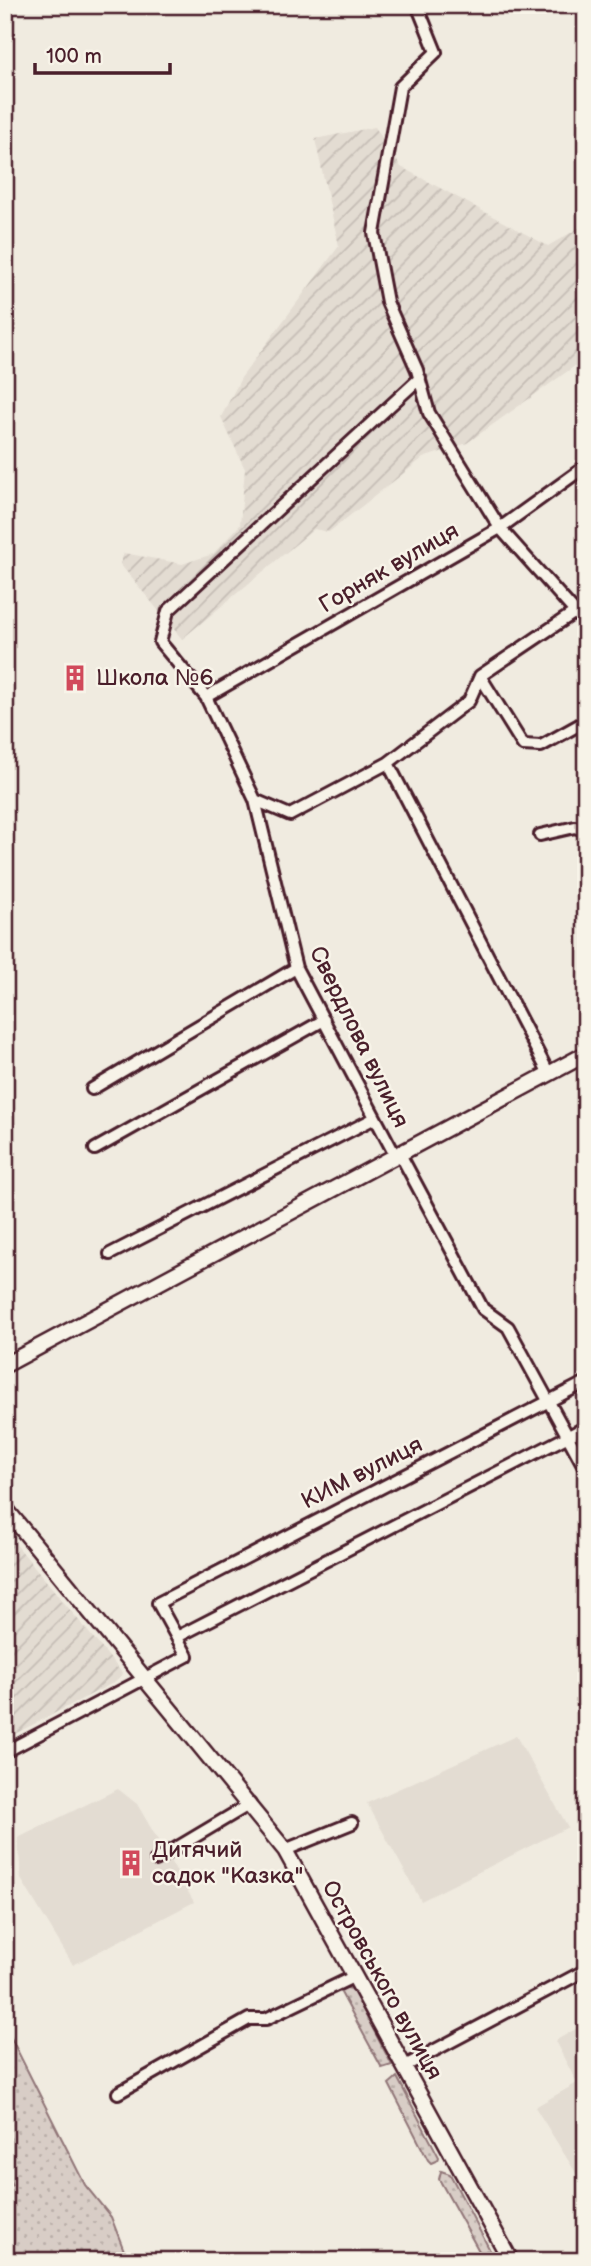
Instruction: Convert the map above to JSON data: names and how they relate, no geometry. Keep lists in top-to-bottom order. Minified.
{"streets":{"main road":["Островського вулиця"],"street":["Горняк вулиця","Свердлова вулиця","КИМ вулиця"]},"crossings":[["Горняк вулиця","Свердлова вулиця"],["Свердлова вулиця","КИМ вулиця"]],"places":{"building":["Школа №6","Дитячий садок \"Казка\""]},"scale_bar":"100 m"}
